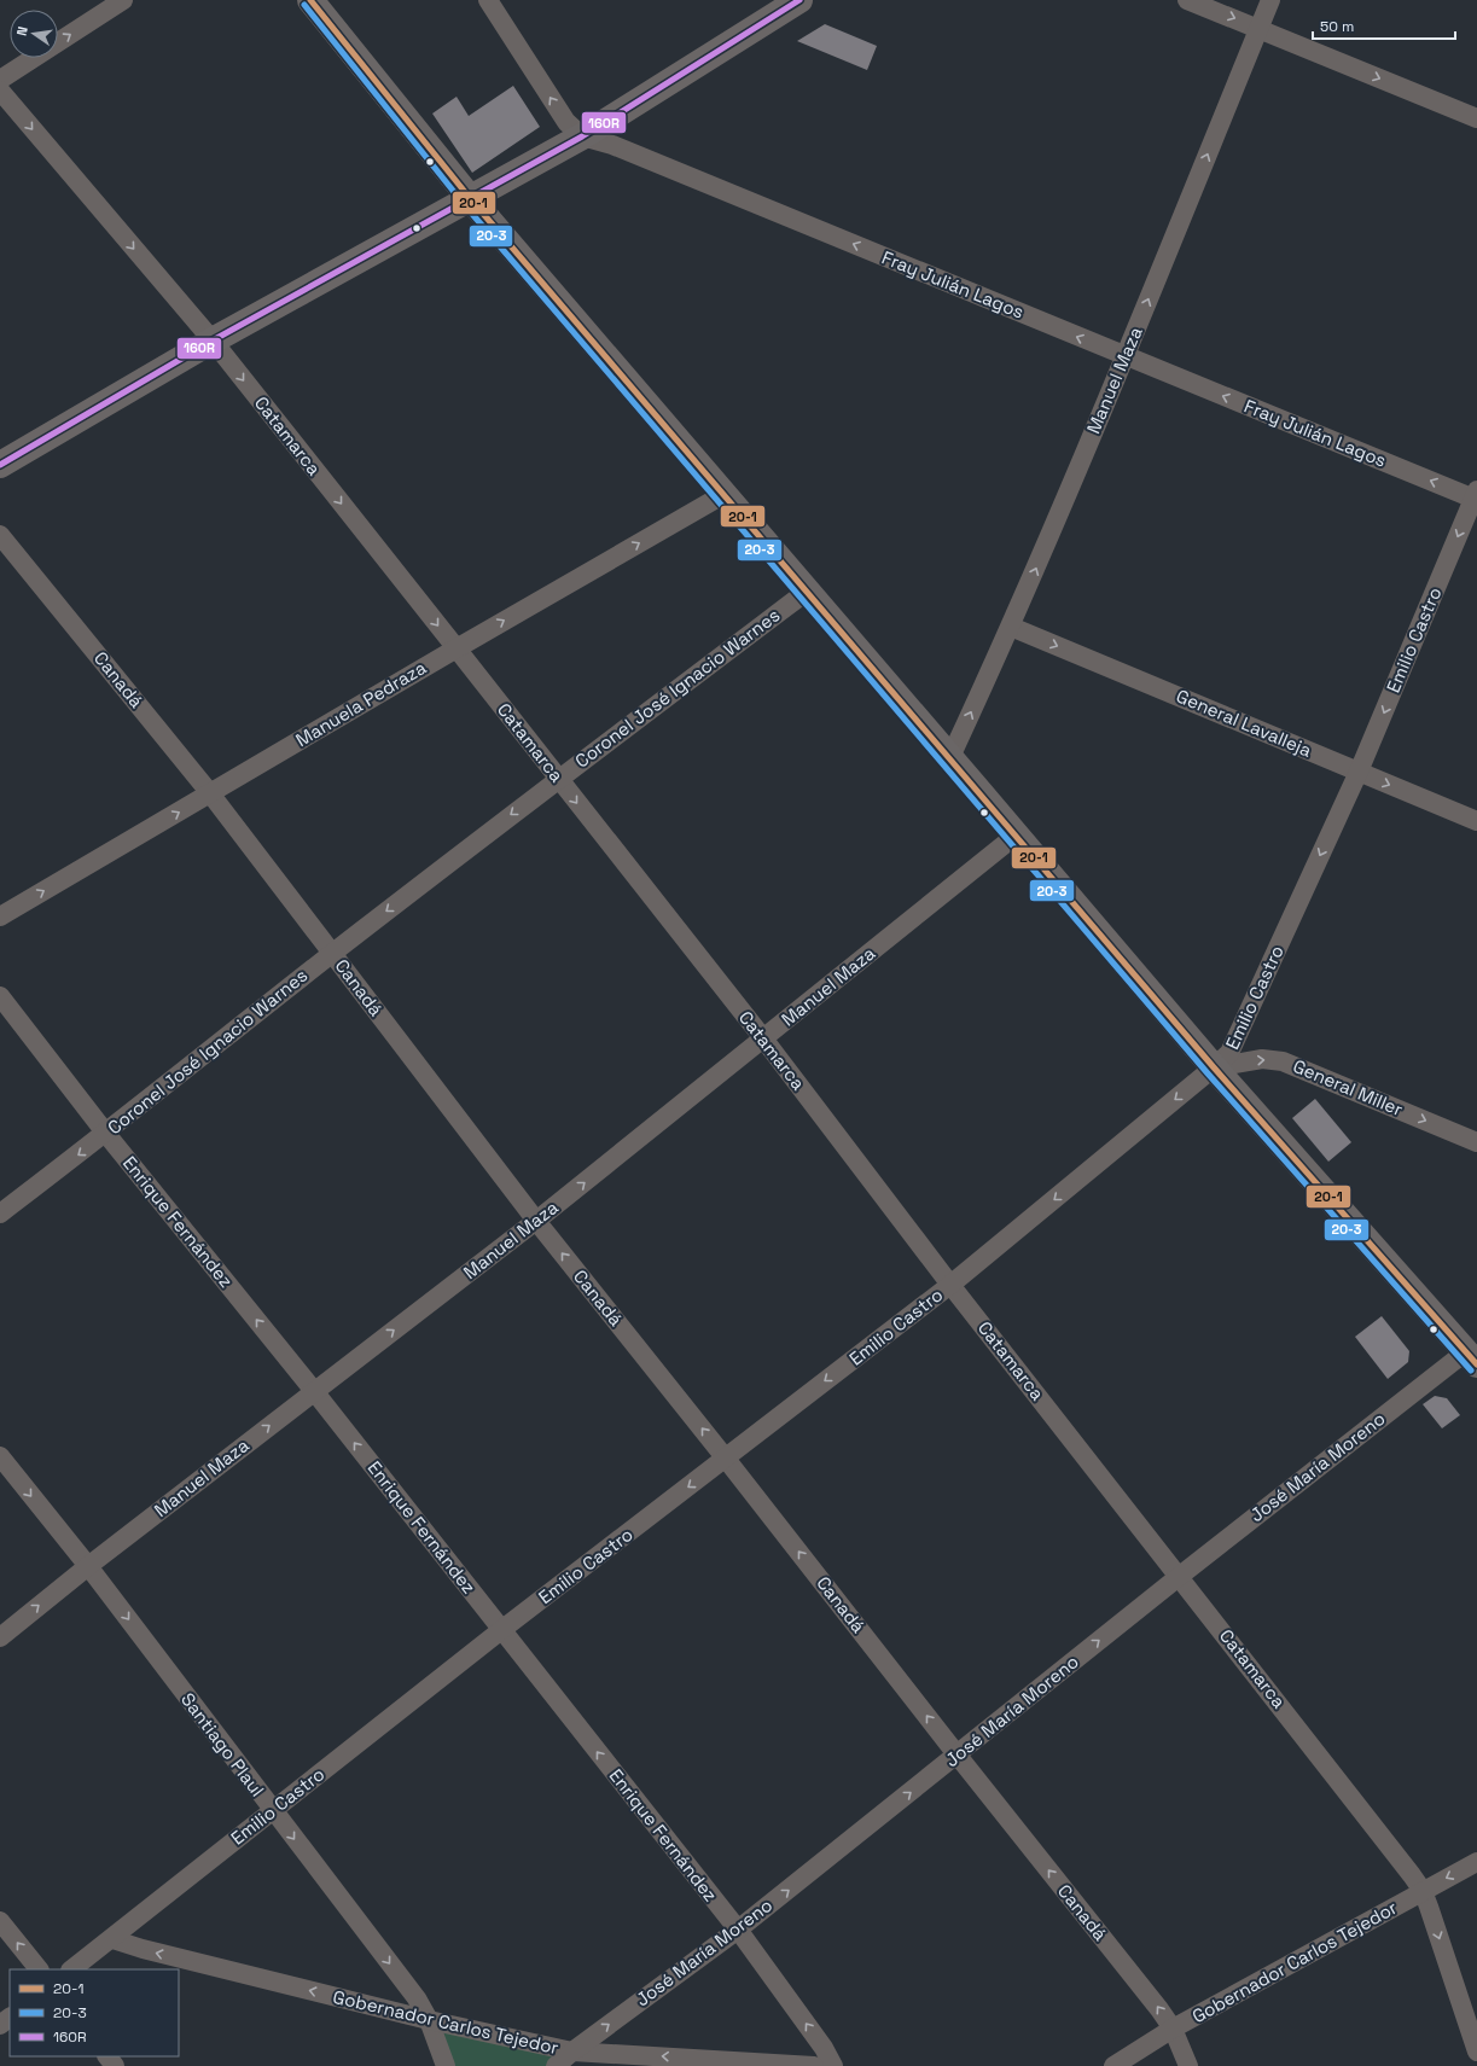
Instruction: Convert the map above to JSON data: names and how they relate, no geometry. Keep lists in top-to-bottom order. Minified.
{"streets":{"street":["Fray Julián Lagos","Manuel Maza","Catamarca","Emilio Castro","Canadá","Coronel José Ignacio Warnes","Manuela Pedraza","General Lavalleja","General Miller","Enrique Fernández","José María Moreno","Santiago Plaul","Gobernador Carlos Tejedor"]},"crossings":[["Fray Julián Lagos","Manuel Maza"],["Fray Julián Lagos","Emilio Castro"],["Manuel Maza","Catamarca"],["Manuel Maza","Canadá"],["Manuel Maza","General Lavalleja"],["Manuel Maza","Enrique Fernández"],["Manuel Maza","Santiago Plaul"],["Catamarca","Emilio Castro"],["Catamarca","Coronel José Ignacio Warnes"],["Catamarca","Manuela Pedraza"],["Catamarca","José María Moreno"],["Catamarca","Gobernador Carlos Tejedor"],["Emilio Castro","Canadá"],["Emilio Castro","General Lavalleja"],["Emilio Castro","General Miller"],["Emilio Castro","Enrique Fernández"],["Emilio Castro","Santiago Plaul"],["Emilio Castro","Gobernador Carlos Tejedor"],["Canadá","Coronel José Ignacio Warnes"],["Canadá","Manuela Pedraza"],["Canadá","José María Moreno"],["Canadá","Gobernador Carlos Tejedor"],["Coronel José Ignacio Warnes","Enrique Fernández"],["Enrique Fernández","José María Moreno"],["José María Moreno","Gobernador Carlos Tejedor"],["Santiago Plaul","Gobernador Carlos Tejedor"]],"one_way":["Fray Julián Lagos","Manuel Maza","Catamarca","Emilio Castro","Canadá","Coronel José Ignacio Warnes","Manuela Pedraza","General Lavalleja","General Miller","Enrique Fernández","José María Moreno","Santiago Plaul","Gobernador Carlos Tejedor"],"lines":["transit line 20-1","transit line 160R","transit line 20-3"],"legend":["20-1","20-3","160R"],"scale_bar":"50 m","north":"left"}
